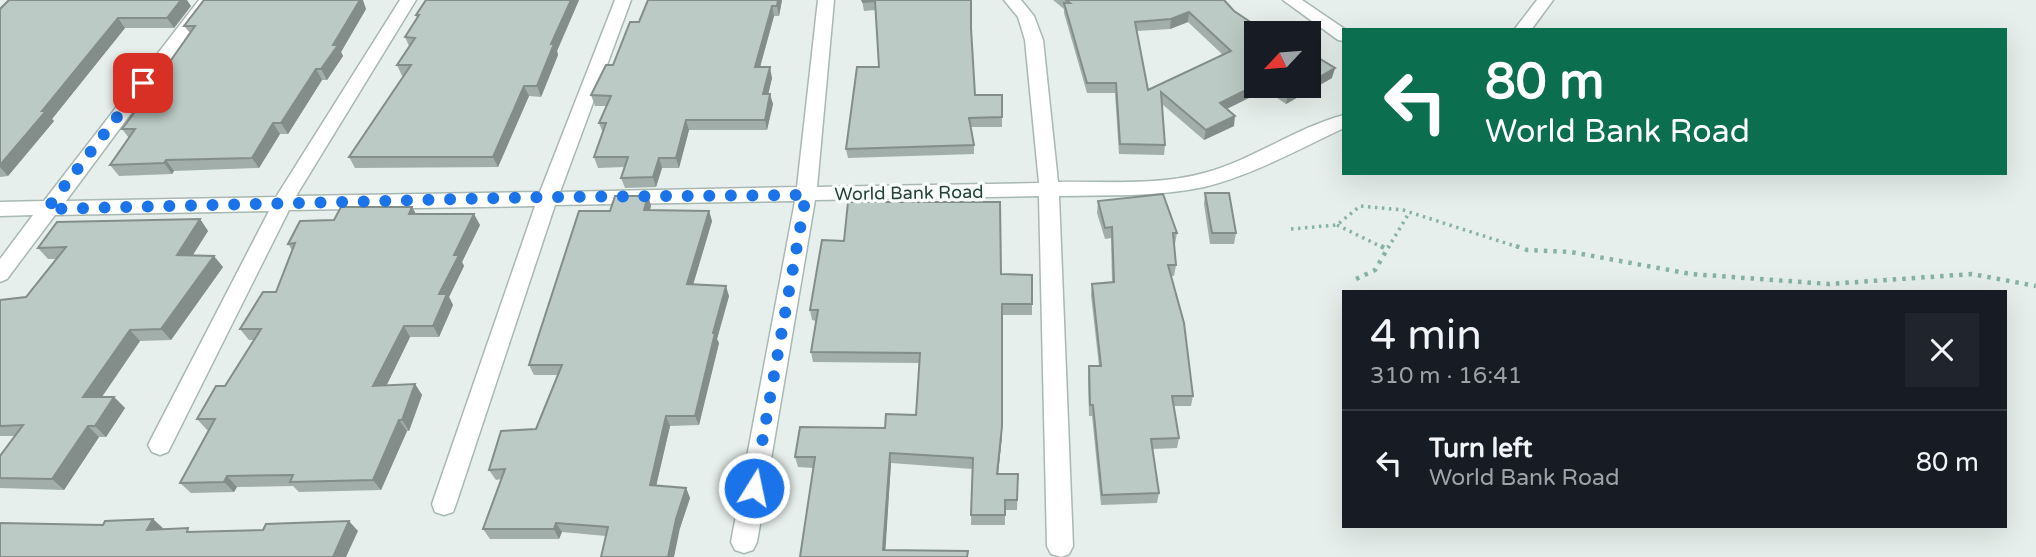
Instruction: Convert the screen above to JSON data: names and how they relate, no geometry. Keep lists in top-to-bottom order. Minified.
{"streets":{"street":["World Bank Road"]},"north":"bottom left","page":{"turn":["80 m","World Bank Road"],"heading":["4 min","310 m · 16:41"],"list":[{"name":"Turn left","note":"World Bank Road","value":"80 m"}]}}
